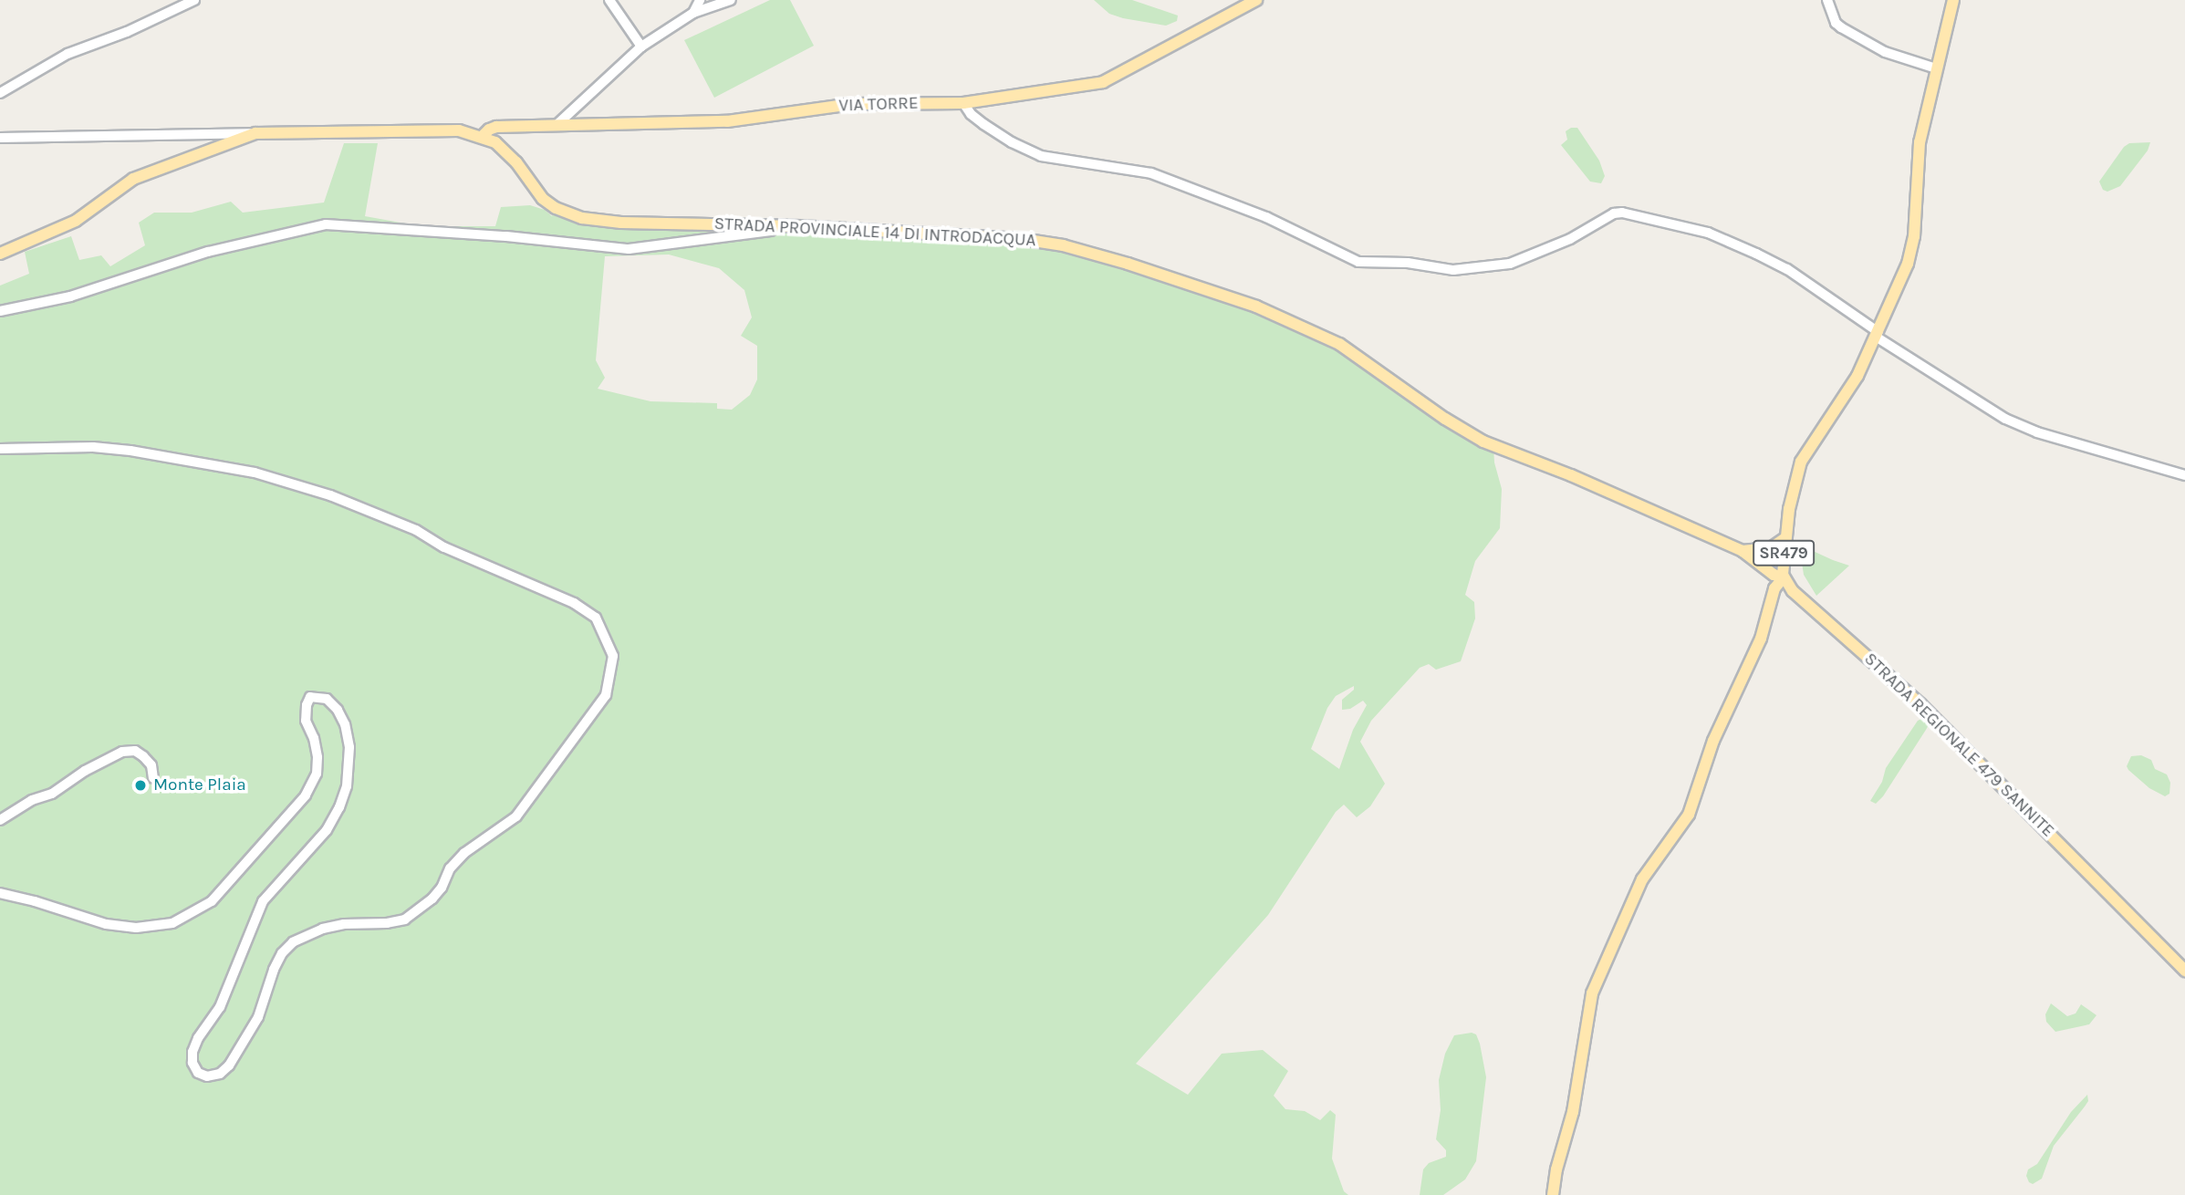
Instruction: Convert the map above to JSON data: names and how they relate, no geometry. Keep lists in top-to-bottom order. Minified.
{"streets":{"main road":["VIA TORRE","STRADA PROVINCIALE 14 DI INTRODACQUA","SR479","STRADA REGIONALE 479 SANNITE"]},"crossings":[["VIA TORRE","STRADA PROVINCIALE 14 DI INTRODACQUA"],["STRADA PROVINCIALE 14 DI INTRODACQUA","SR479"],["STRADA PROVINCIALE 14 DI INTRODACQUA","STRADA REGIONALE 479 SANNITE"],["SR479","STRADA REGIONALE 479 SANNITE"]],"places":["Monte Plaia"]}
